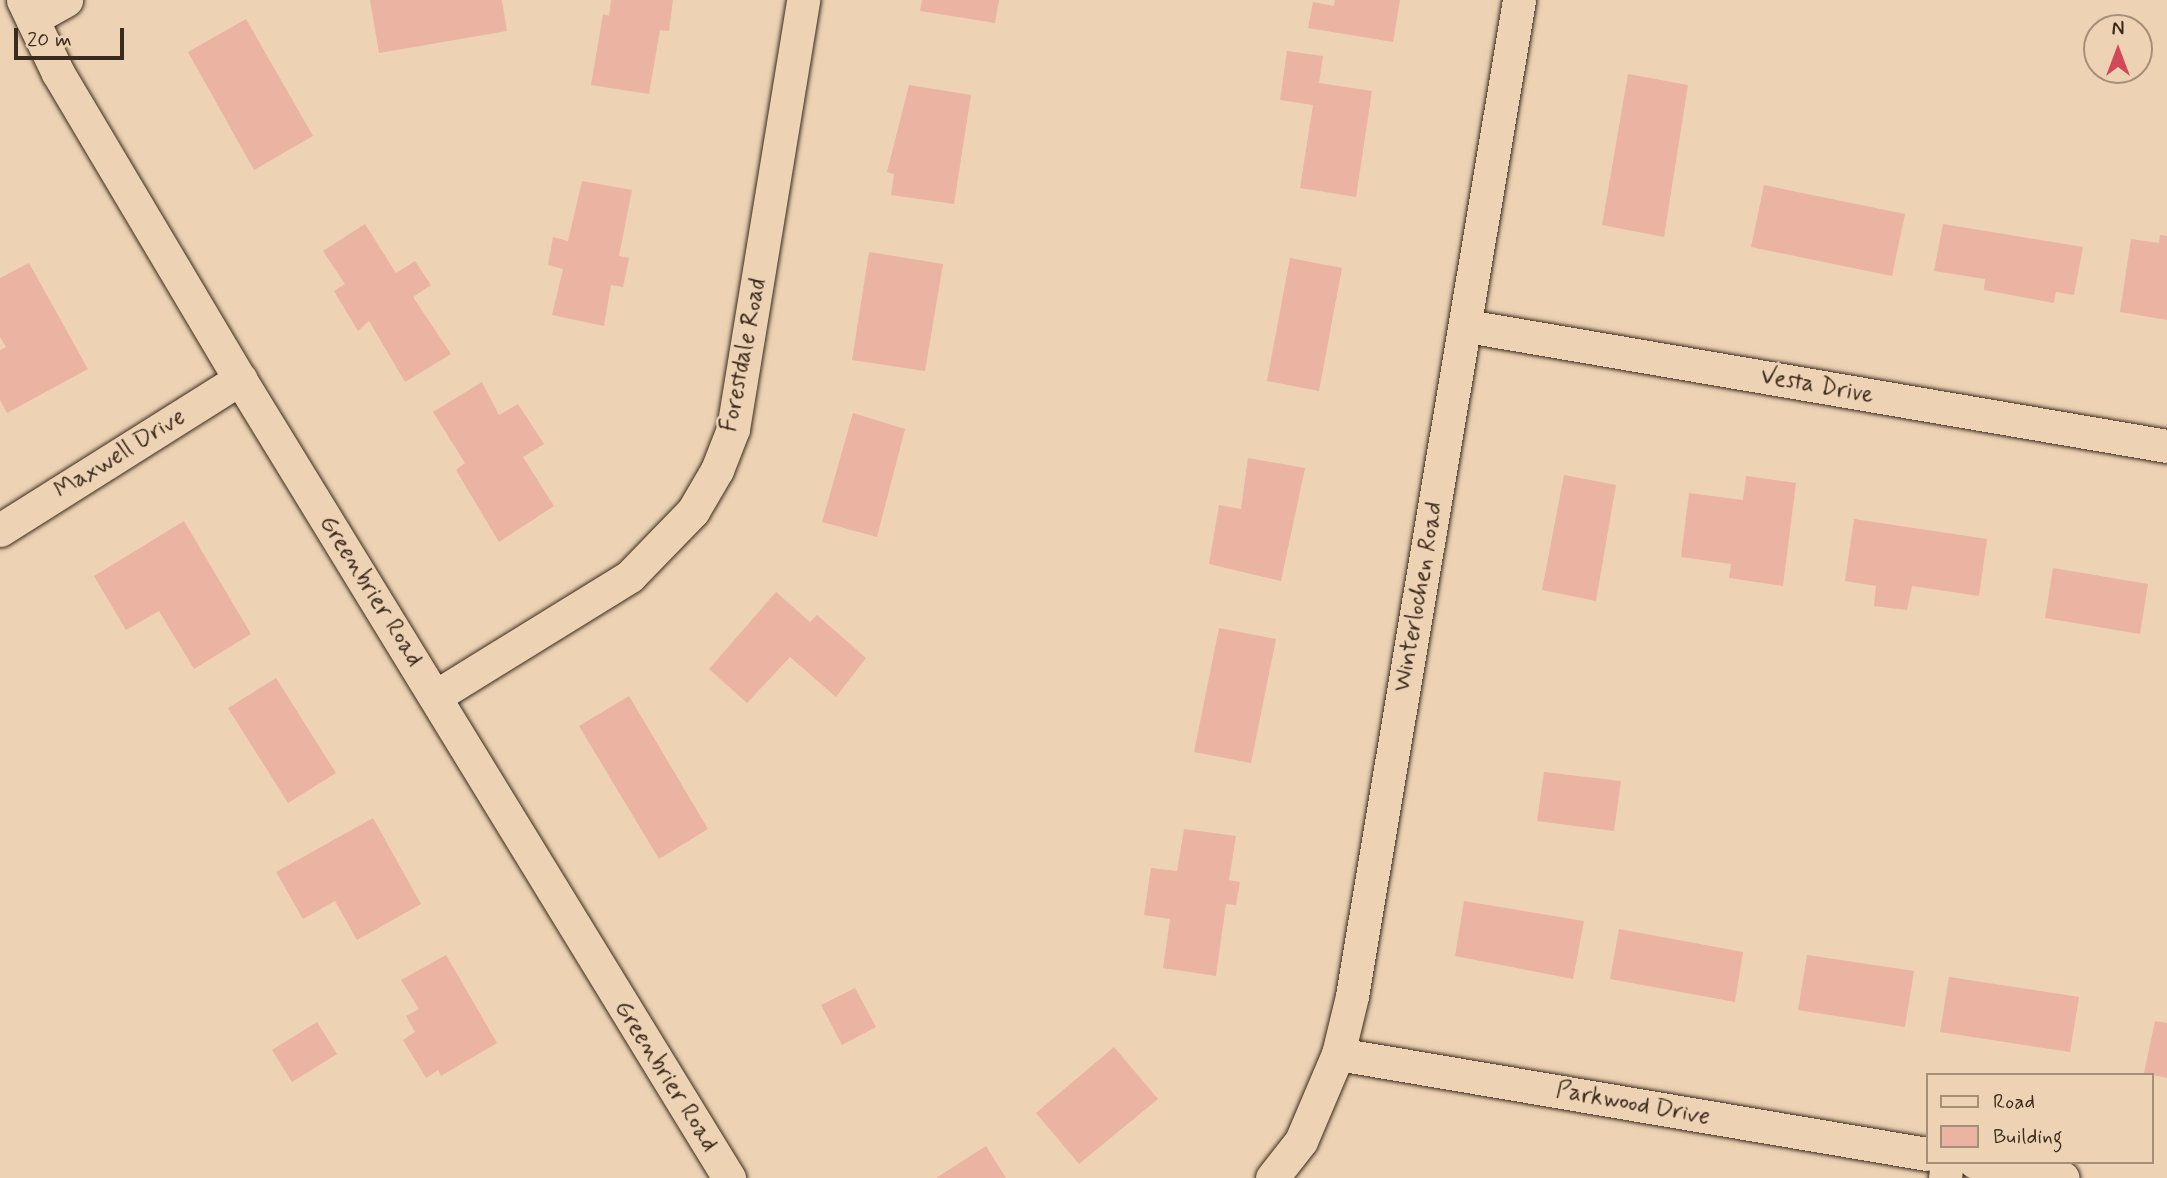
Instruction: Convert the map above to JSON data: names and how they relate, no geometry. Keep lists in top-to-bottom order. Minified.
{"streets":{"street":["Forestdale Road","Vesta Drive","Maxwell Drive","Greenbrier Road","Winterlochen Road","Parkwood Drive"]},"crossings":[["Forestdale Road","Greenbrier Road"],["Vesta Drive","Winterlochen Road"],["Maxwell Drive","Greenbrier Road"],["Winterlochen Road","Parkwood Drive"]],"legend":["Road","Building"],"scale_bar":"20 m","north":"top"}
